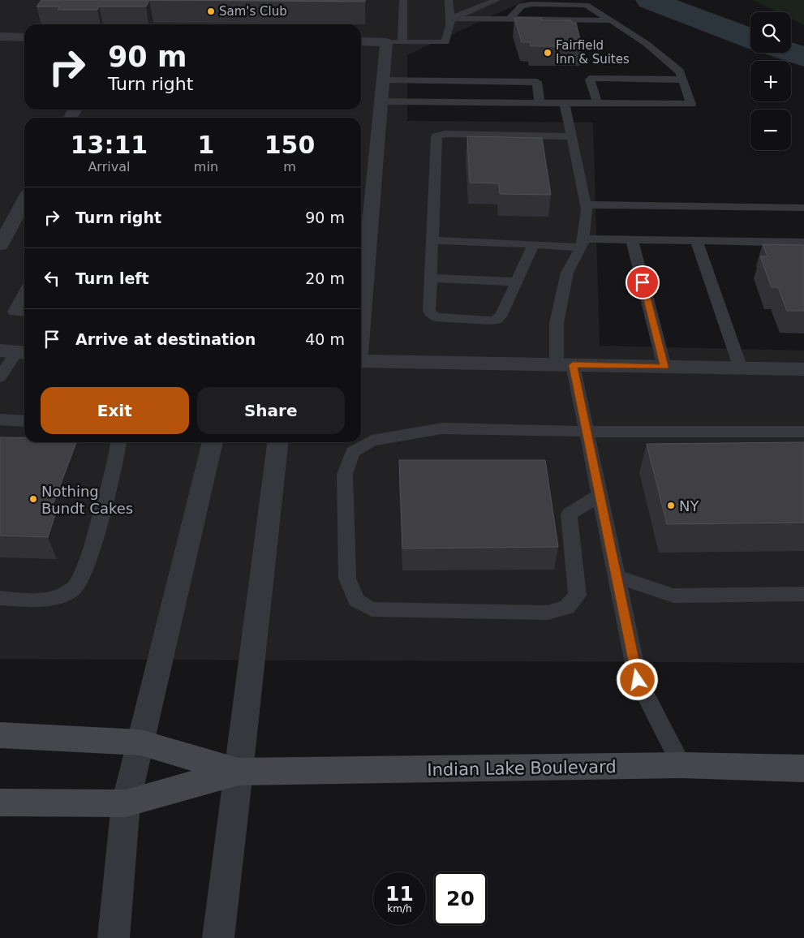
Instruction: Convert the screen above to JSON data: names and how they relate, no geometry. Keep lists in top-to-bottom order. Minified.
{"streets":{"main road":["Indian Lake Boulevard"]},"places":["Sam's Club","Fairfield Inn & Suites","Nothing Bundt Cakes","NY"],"page":{"map_buttons":["+","−"],"turn":["90 m","Turn right"],"eta":["13:11","Arrival","1","min","150","m"],"list":[{"name":"Turn right","value":"90 m"},{"name":"Turn left","value":"20 m"},{"name":"Arrive at destination","value":"40 m"}],"buttons":["Exit","Share"],"speed":"11 km/h","limit":"20"}}
